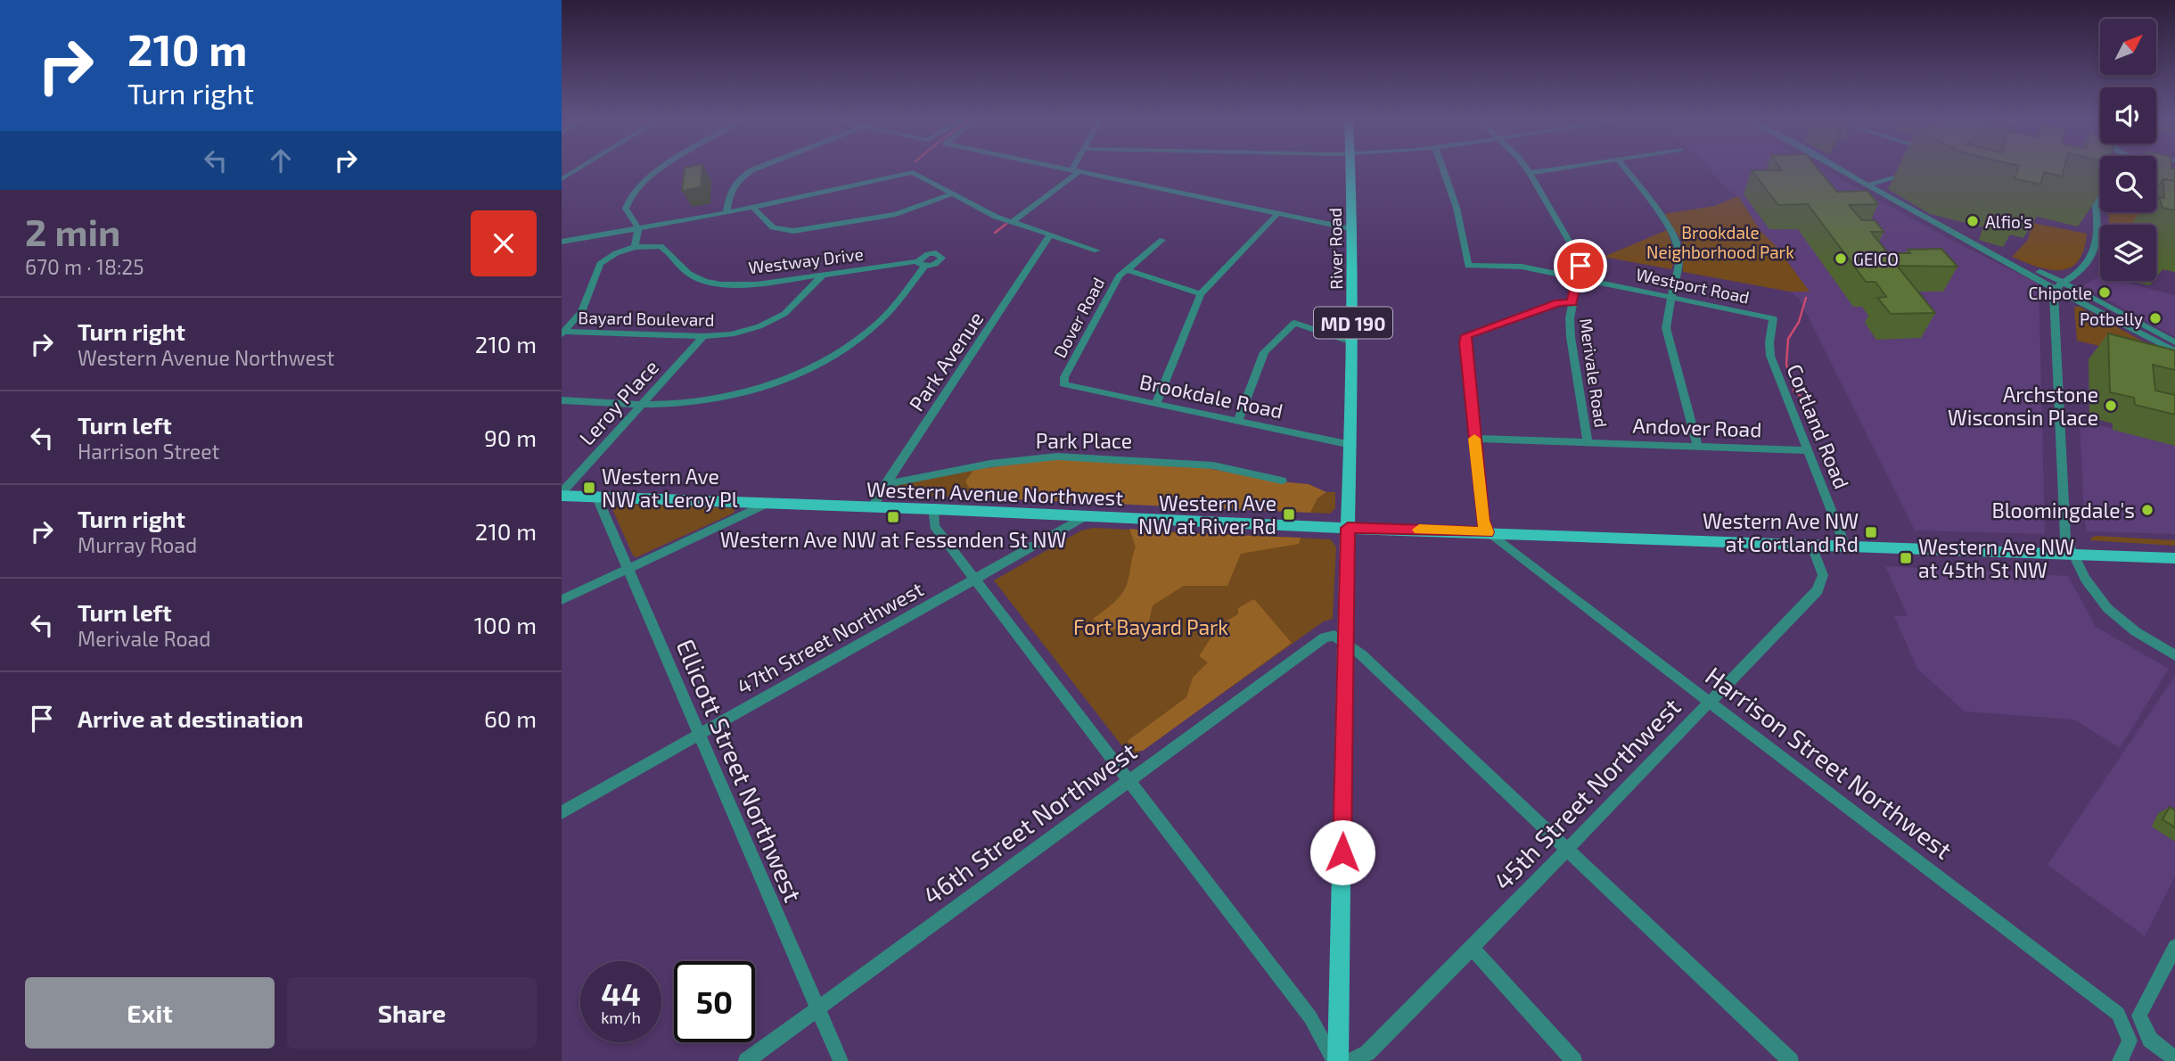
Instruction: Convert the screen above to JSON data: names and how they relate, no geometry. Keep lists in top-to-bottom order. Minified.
{"streets":{"main road":["River Road","MD 190","Western Avenue Northwest"],"street":["Westway Drive","Westport Road","Dover Road","Bayard Boulevard","Park Avenue","Merivale Road","Brookdale Road","Leroy Place","Cortland Road","Andover Road","Park Place","47th Street Northwest","Harrison Street Northwest","Ellicott Street Northwest","45th Street Northwest","46th Street Northwest"]},"crossings":[["River Road","Brookdale Road"],["River Road","Western Avenue Northwest"],["River Road","46th Street Northwest"],["Westway Drive","Bayard Boulevard"],["Westway Drive","Leroy Place"],["Westport Road","Merivale Road"],["Westport Road","Cortland Road"],["Dover Road","Brookdale Road"],["Bayard Boulevard","Leroy Place"],["Park Avenue","Park Place"],["Park Avenue","Western Avenue Northwest"],["Merivale Road","Andover Road"],["Leroy Place","Western Avenue Northwest"],["Cortland Road","Andover Road"],["Cortland Road","Western Avenue Northwest"],["Western Avenue Northwest","47th Street Northwest"],["Western Avenue Northwest","Harrison Street Northwest"],["Western Avenue Northwest","Ellicott Street Northwest"],["Western Avenue Northwest","45th Street Northwest"],["47th Street Northwest","Ellicott Street Northwest"],["Harrison Street Northwest","45th Street Northwest"],["Ellicott Street Northwest","46th Street Northwest"]],"parks":["Brookdale Neighborhood Park","Fort Bayard Park"],"places":{"other":["Alfio's","GEICO","Chipotle","Potbelly","Archstone Wisconsin Place","Bloomingdale's"],"transit":["Western Ave NW at Leroy Pl","Western Ave NW at River Rd","Western Ave NW at Fessenden St NW","Western Ave NW at Cortland Rd","Western Ave NW at 45th St NW"]},"north":"top right","page":{"turn":["210 m","Turn right"],"heading":["2 min","670 m · 18:25"],"list":[{"name":"Turn right","note":"Western Avenue Northwest","value":"210 m"},{"name":"Turn left","note":"Harrison Street","value":"90 m"},{"name":"Turn right","note":"Murray Road","value":"210 m"},{"name":"Turn left","note":"Merivale Road","value":"100 m"},{"name":"Arrive at destination","value":"60 m"}],"speed":"44 km/h","limit":"50","buttons":["Exit","Share"]}}
